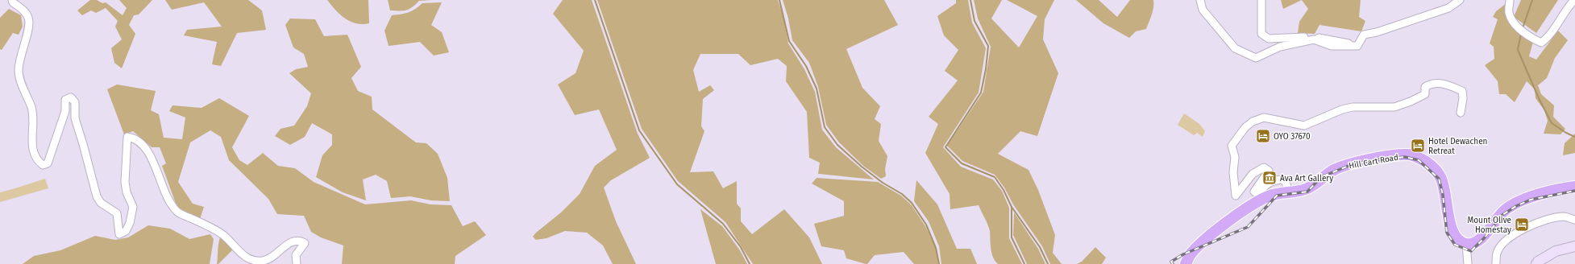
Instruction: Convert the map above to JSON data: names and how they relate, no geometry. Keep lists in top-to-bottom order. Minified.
{"streets":{"highway":["Hill Cart Road"]},"places":{"hotel":["OYO 37670","Hotel Dewachen Retreat","Mount Olive Homestay"],"museum":["Ava Art Gallery"]}}
